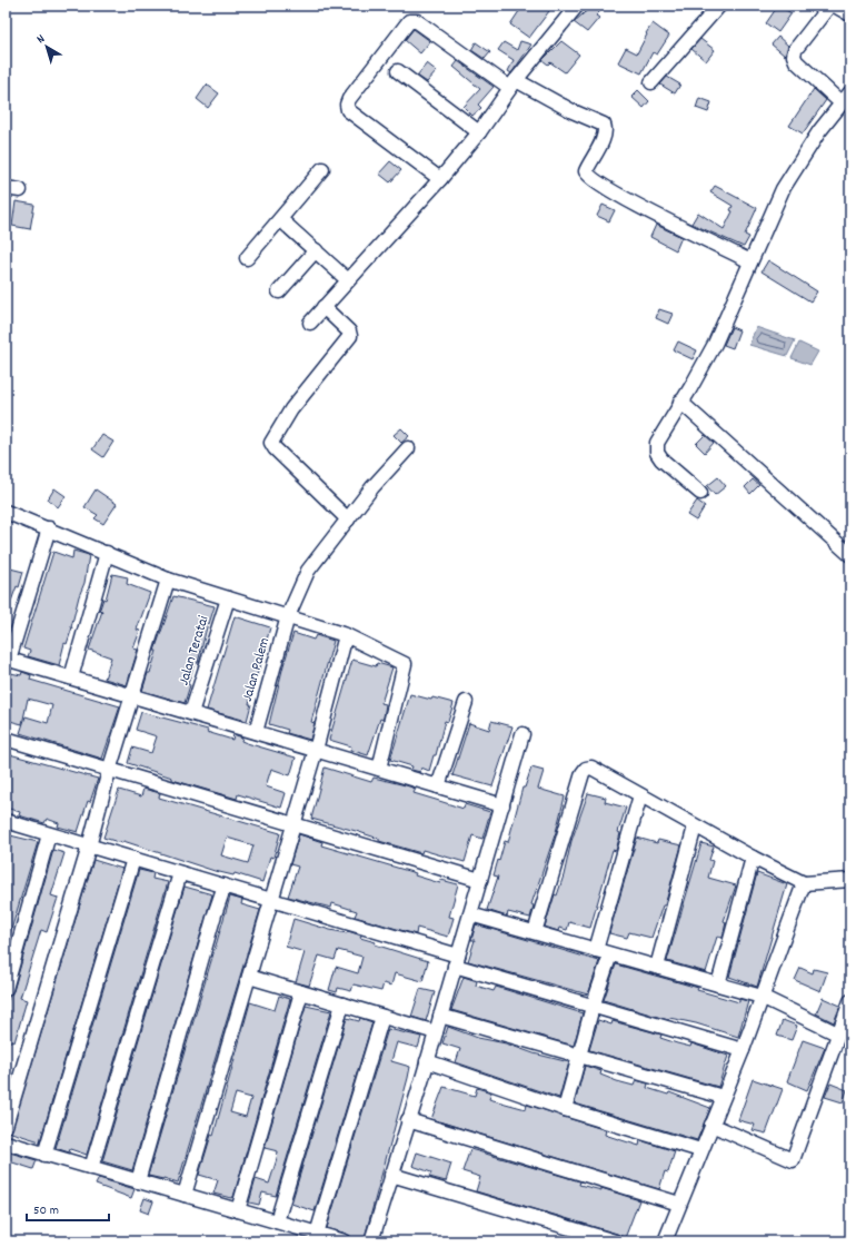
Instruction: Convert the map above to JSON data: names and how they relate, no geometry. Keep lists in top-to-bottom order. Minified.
{"streets":{"street":["Jalan Teratai","Jalan Palem"]},"scale_bar":"50 m","north":"top left"}
